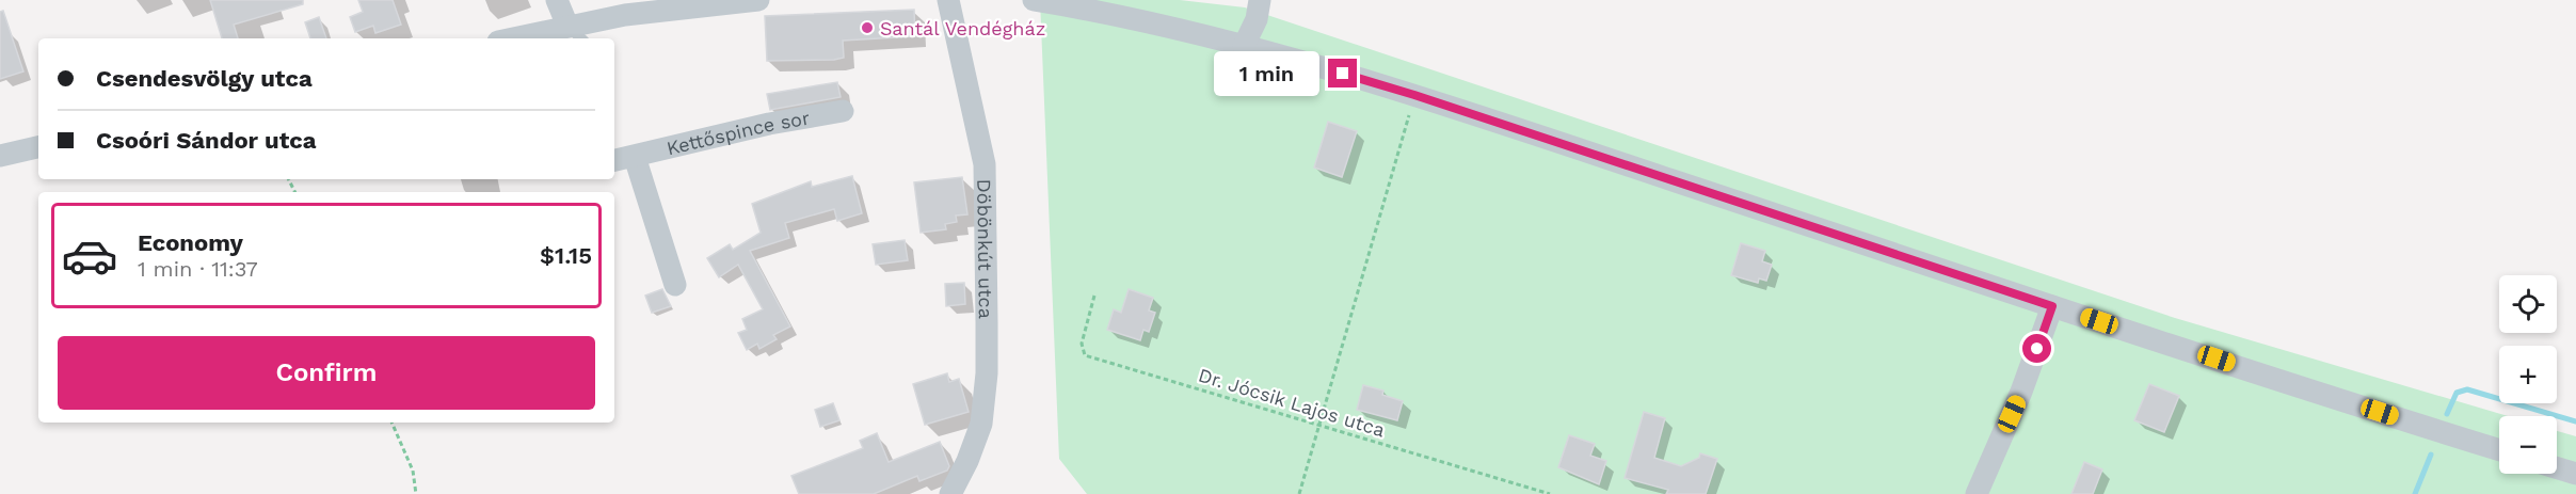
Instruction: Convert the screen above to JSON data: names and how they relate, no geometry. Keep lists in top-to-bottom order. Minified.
{"streets":{"street":["Kettőspince sor","Döbönkút utca"],"path":["Dr. Jócsik Lajos utca"]},"places":["Santál Vendégház"],"page":{"banner":["Csendesvölgy utca","Csoóri Sándor utca"],"bubble":"1 min","list":[{"name":"Economy","note":"1 min · 11:37","value":"$1.15"}],"map_buttons":["+","−"],"buttons":"Confirm"}}
